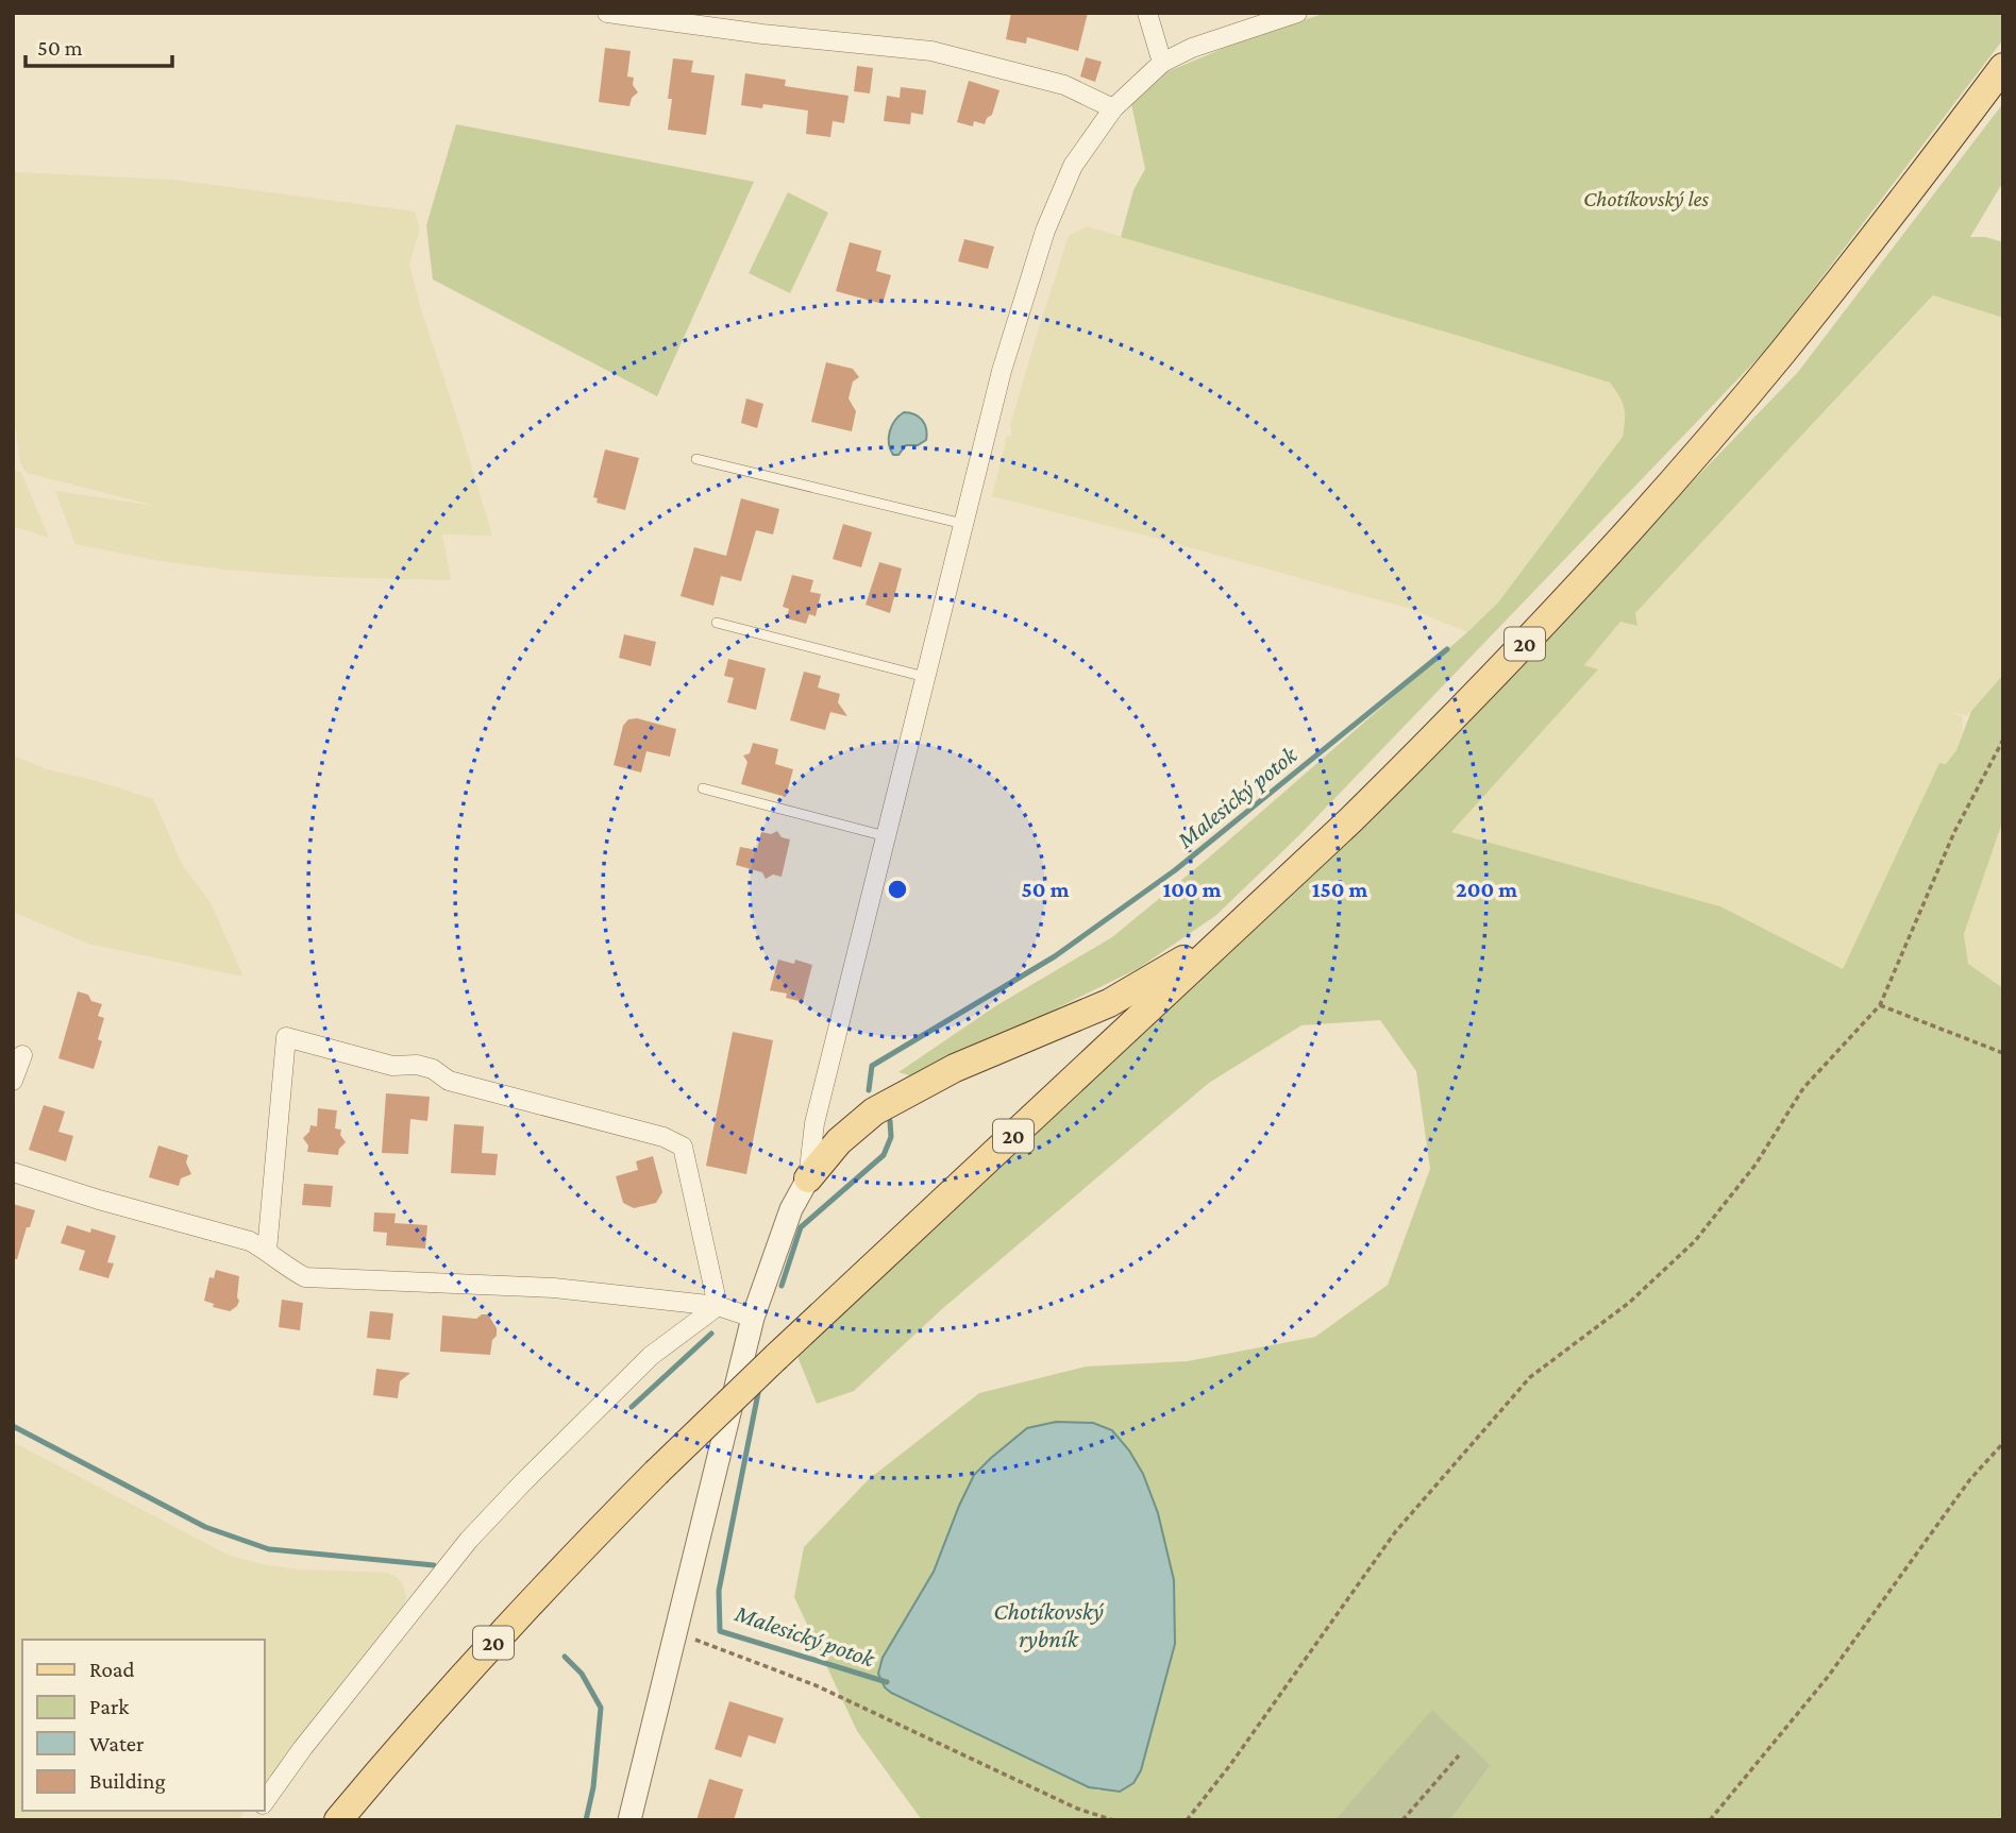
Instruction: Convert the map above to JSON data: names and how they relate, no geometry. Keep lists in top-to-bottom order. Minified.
{"streets":{"main road":["20"]},"water":["Malesický potok","Chotíkovský rybník"],"parks":["Chotíkovský les"],"legend":["Road","Park","Water","Building"],"scale_bar":"50 m","rings":["50 m","100 m","150 m","200 m"]}
